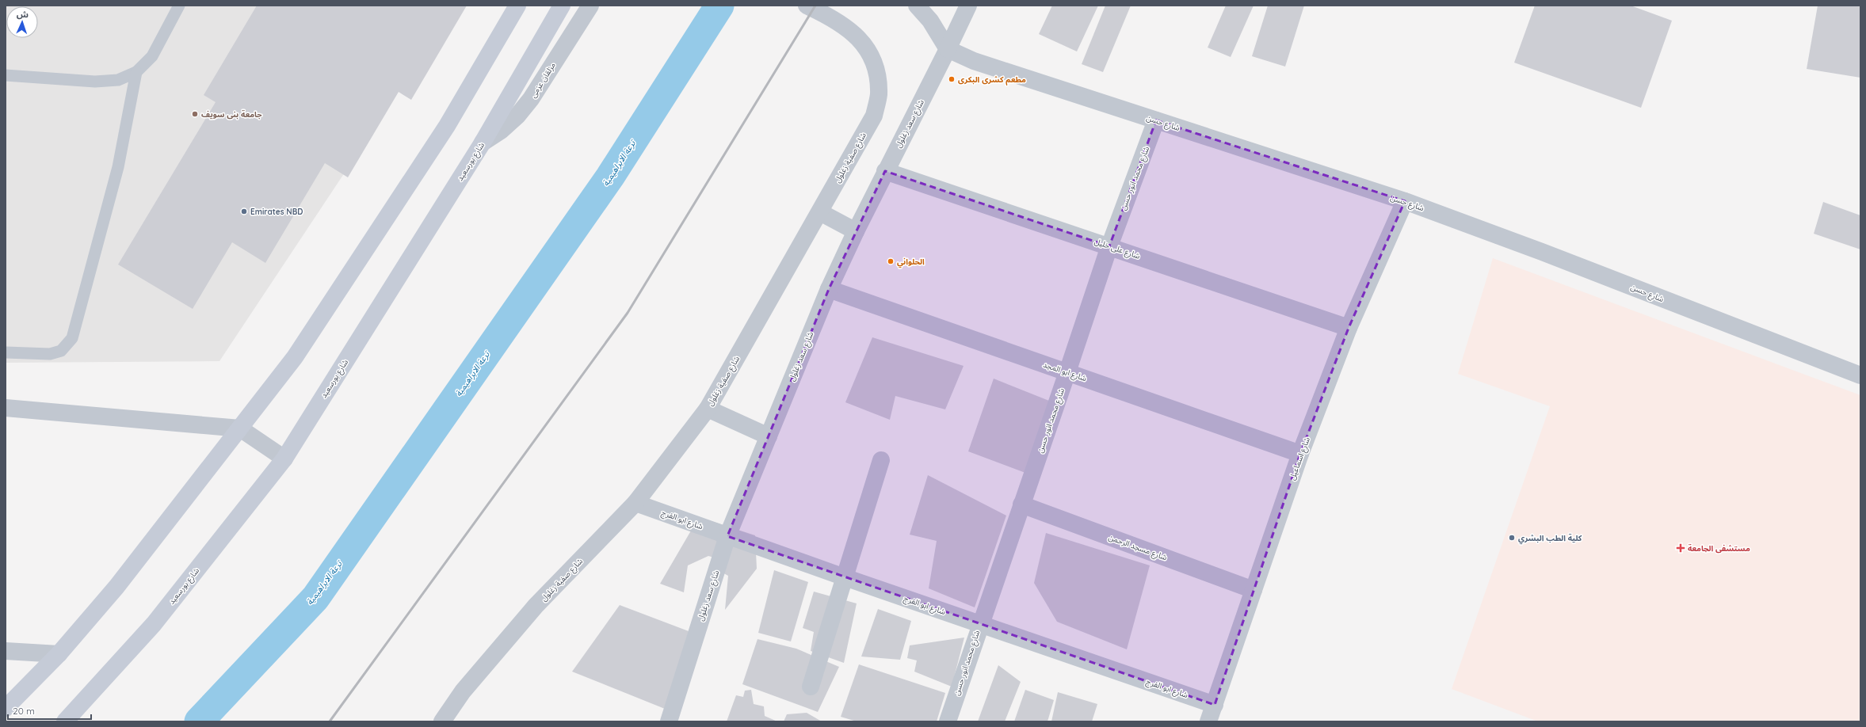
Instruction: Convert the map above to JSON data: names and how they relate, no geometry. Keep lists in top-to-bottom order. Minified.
{"streets":{"main road":["شارع بورسعيد"],"street":["مزلقان عزمى","شارع حسن","شارع سعد زغلول","شارع صفية زغلول","شارع محمد انور حسن","شارع على خليل","شارع ابو المجد","شارع اسماعيل","شارع ابو الفرج","شارع مسجد الرحمن"]},"crossings":[["مزلقان عزمى","شارع بورسعيد"],["شارع حسن","شارع سعد زغلول"],["شارع حسن","شارع محمد انور حسن"],["شارع حسن","شارع اسماعيل"],["شارع سعد زغلول","شارع على خليل"],["شارع سعد زغلول","شارع ابو المجد"],["شارع سعد زغلول","شارع ابو الفرج"],["شارع صفية زغلول","شارع ابو الفرج"],["شارع محمد انور حسن","شارع على خليل"],["شارع محمد انور حسن","شارع ابو المجد"],["شارع محمد انور حسن","شارع ابو الفرج"],["شارع محمد انور حسن","شارع مسجد الرحمن"],["شارع على خليل","شارع اسماعيل"],["شارع ابو المجد","شارع اسماعيل"],["شارع اسماعيل","شارع ابو الفرج"],["شارع اسماعيل","شارع مسجد الرحمن"]],"water":["ترعة الابراهيمية"],"places":{"other":["مطعم كشرى البكرى","جامعة بنى سويف","Emirates NBD","الحلواني","كلية الطب البشري"],"health":["مستشفى الجامعة"]},"scale_bar":"20 m","north":"top"}
